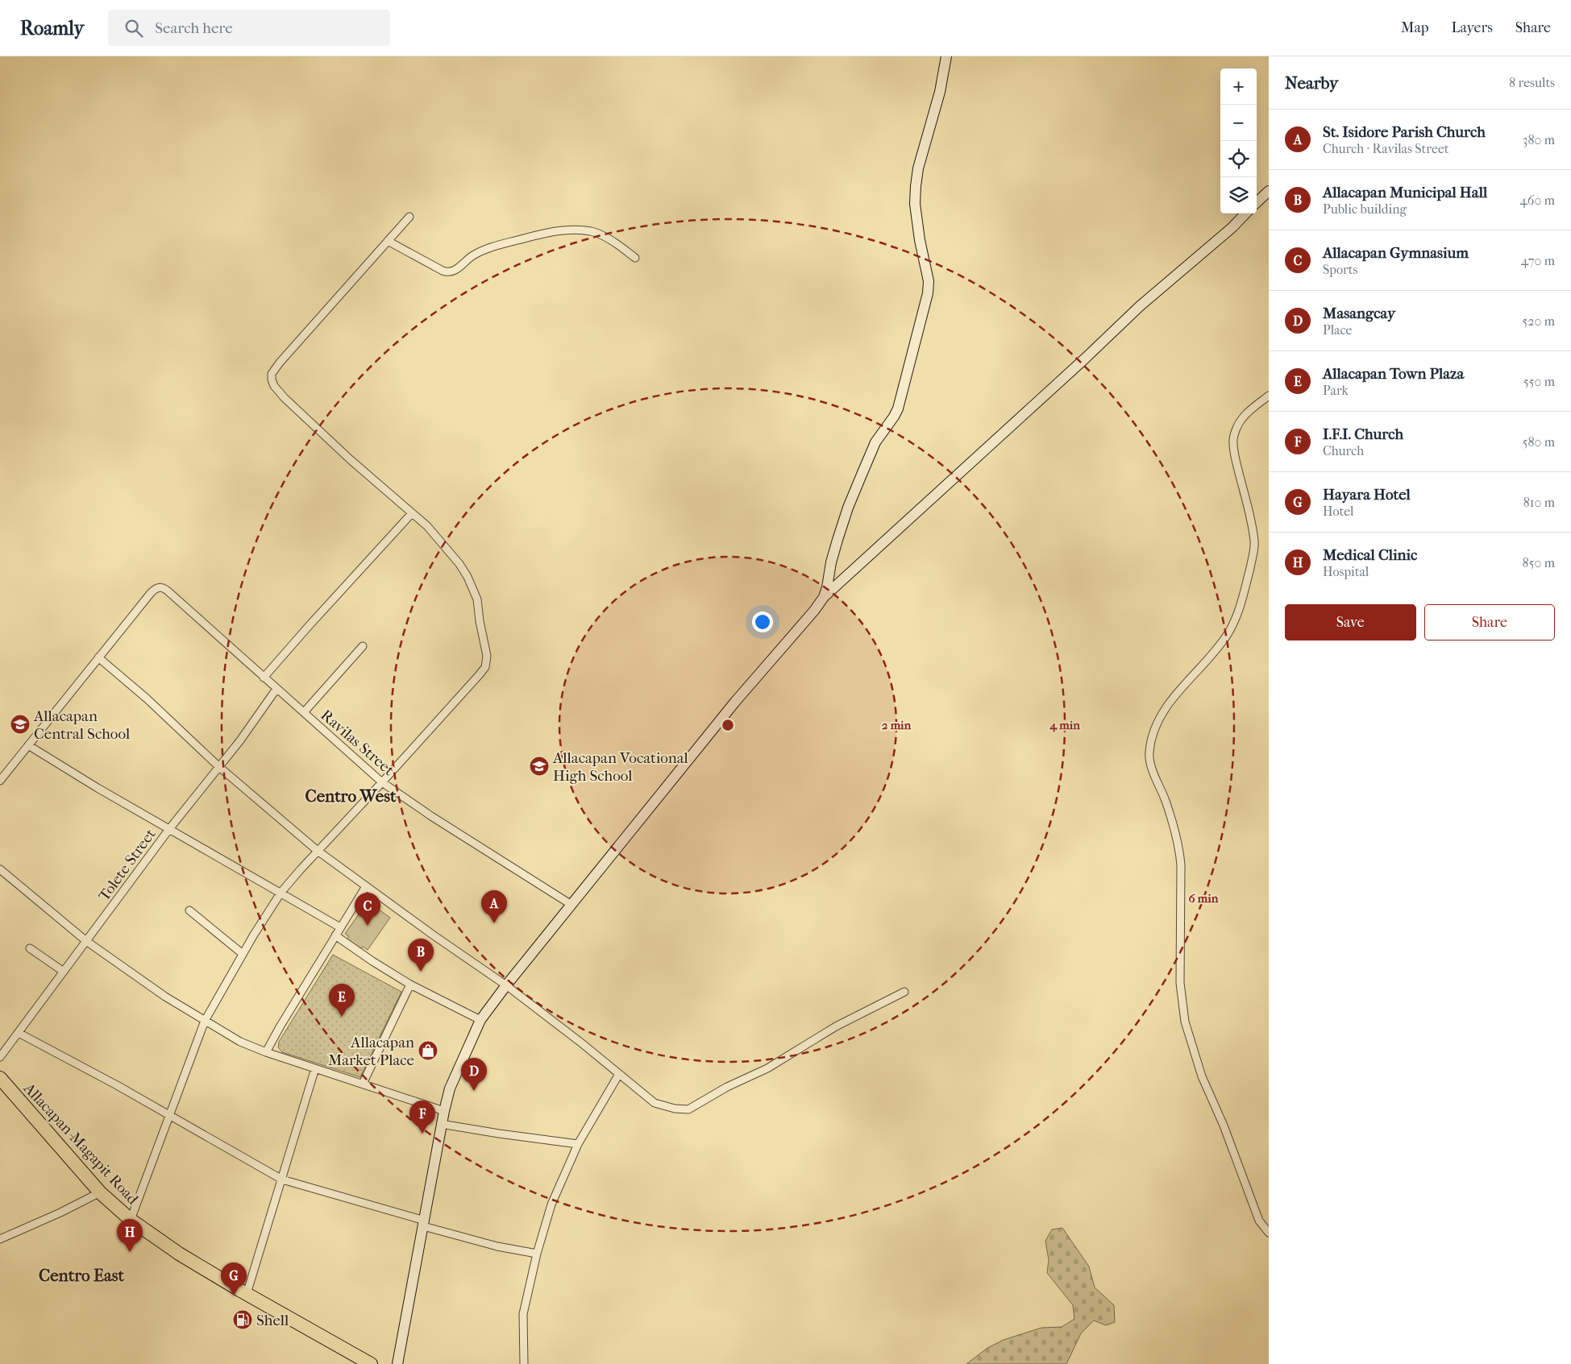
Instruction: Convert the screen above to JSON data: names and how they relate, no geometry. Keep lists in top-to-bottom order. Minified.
{"streets":{"highway":["Allacapan-Magapit Road"],"street":["Ravilas Street","Tolete Street"]},"crossings":[["Ravilas Street","Tolete Street"]],"districts":["Centro West","Centro East"],"places":{"school or university":["Allacapan Central School","Allacapan Vocational High School"],"shop":["Allacapan Market Place"],"fuel station":["Shell"]},"page":{"header":"Roamly","search":"Search here","nav":["Map","Layers","Share"],"heading":["Nearby","8 results"],"map_buttons":["+","−"],"list":[{"mark":"A","name":"St. Isidore Parish Church","note":"Church · Ravilas Street","value":"380 m"},{"mark":"B","name":"Allacapan Municipal Hall","note":"Public building","value":"460 m"},{"mark":"C","name":"Allacapan Gymnasium","note":"Sports","value":"470 m"},{"mark":"D","name":"Masangcay","note":"Place","value":"520 m"},{"mark":"E","name":"Allacapan Town Plaza","note":"Park","value":"550 m"},{"mark":"F","name":"I.F.I. Church","note":"Church","value":"580 m"},{"mark":"G","name":"Hayara Hotel","note":"Hotel","value":"810 m"},{"mark":"H","name":"Medical Clinic","note":"Hospital","value":"850 m"}],"buttons":["Save","Share"],"pins":["A","C","B","E","D","F","H","G"]},"rings":["2 min","4 min","6 min"]}
